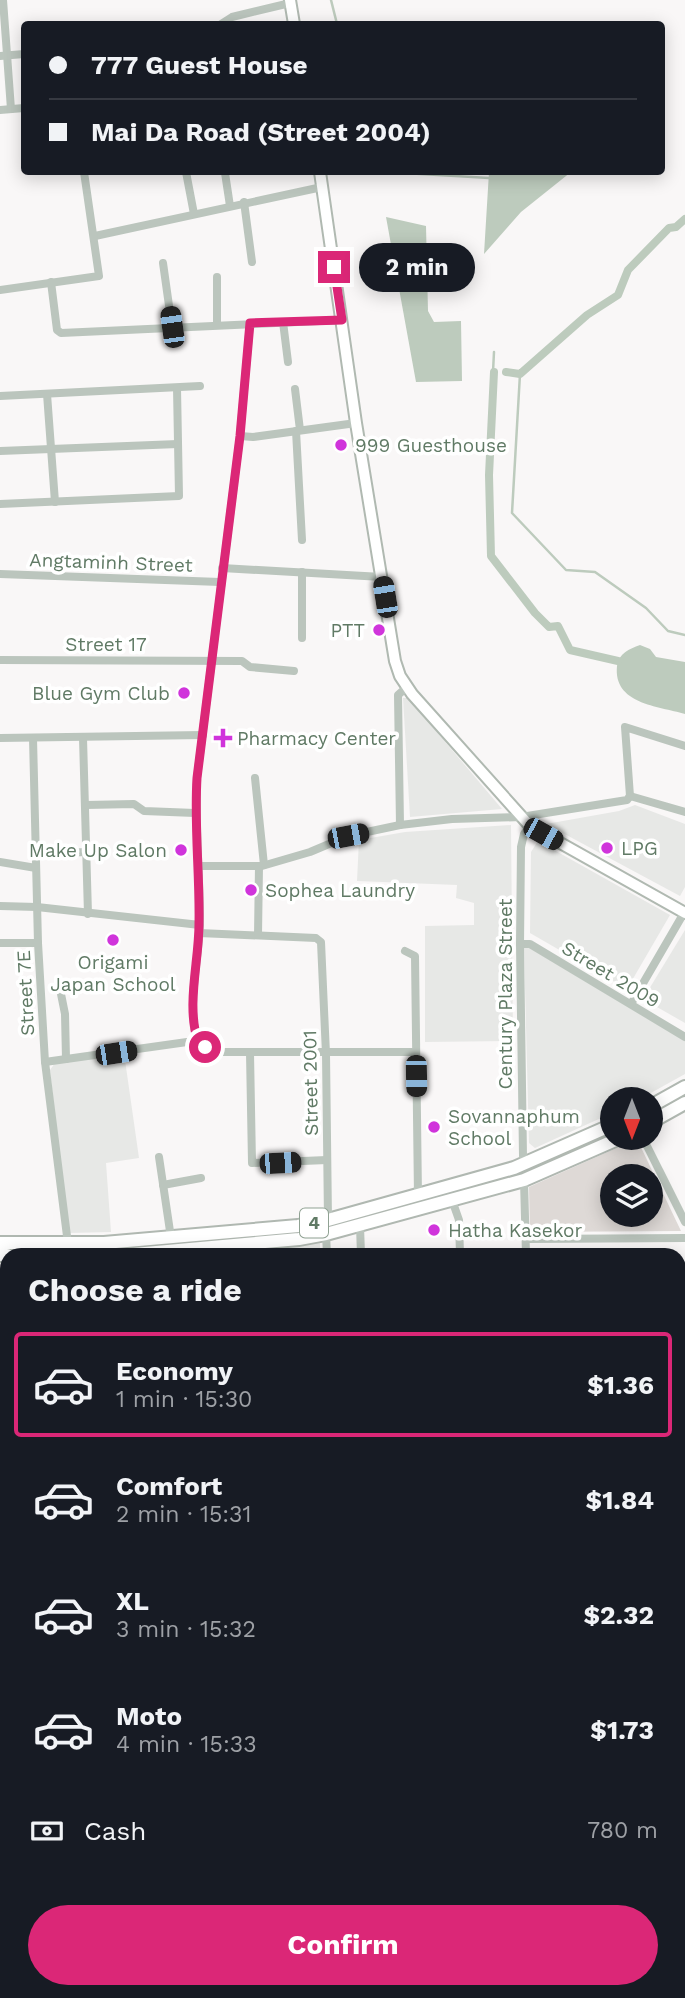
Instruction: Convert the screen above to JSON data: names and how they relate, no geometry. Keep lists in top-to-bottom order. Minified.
{"streets":{"highway":["4"],"street":["Angtaminh Street","Street 17","Street 2009","Street 7E","Century Plaza Street","Street 2001"]},"crossings":[["Street 2009","Century Plaza Street"],["Street 7E","4"],["Century Plaza Street","4"],["Street 2001","4"]],"places":{"other":["999 Guesthouse","PTT","Blue Gym Club","LPG","Make Up Salon","Sophea Laundry","Origami Japan School","Sovannaphum School","Hatha Kasekor"],"health":["Pharmacy Center"]},"north":"bottom","page":{"banner":["777 Guest House","Mai Da Road (Street 2004)"],"bubble":"2 min","heading":"Choose a ride","list":[{"name":"Economy","note":"1 min · 15:30","value":"$1.36"},{"name":"Comfort","note":"2 min · 15:31","value":"$1.84"},{"name":"XL","note":"3 min · 15:32","value":"$2.32"},{"name":"Moto","note":"4 min · 15:33","value":"$1.73"}],"pay":["Cash","780 m"],"buttons":"Confirm"}}
